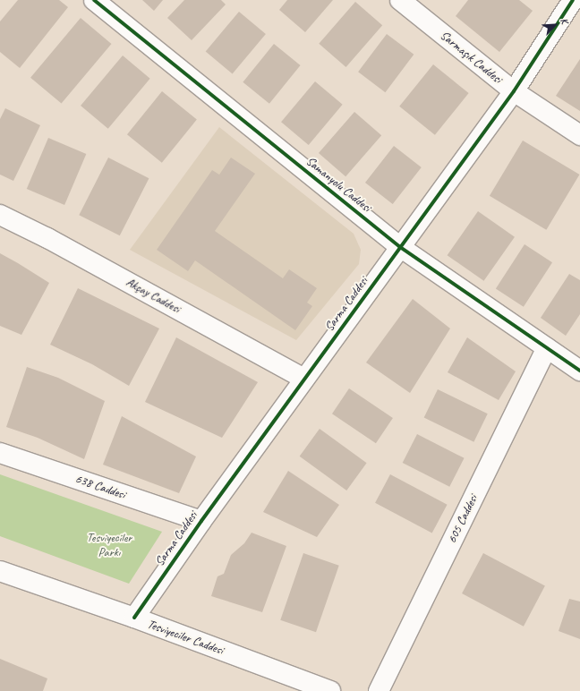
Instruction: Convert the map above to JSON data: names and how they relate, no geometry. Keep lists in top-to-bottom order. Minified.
{"streets":{"street":["Sarmaşık Caddesi","Samanyolu Caddesi","Akçay Caddesi","Sarma Caddesi","638 Caddesi","605 Caddesi","Tesviyeciler Caddesi"]},"crossings":[["Sarmaşık Caddesi","Sarma Caddesi"],["Samanyolu Caddesi","Sarma Caddesi"],["Samanyolu Caddesi","605 Caddesi"],["Akçay Caddesi","Sarma Caddesi"],["Sarma Caddesi","638 Caddesi"],["Sarma Caddesi","Tesviyeciler Caddesi"]],"parks":["Tesviyeciler Parkı"],"north":"top right"}
